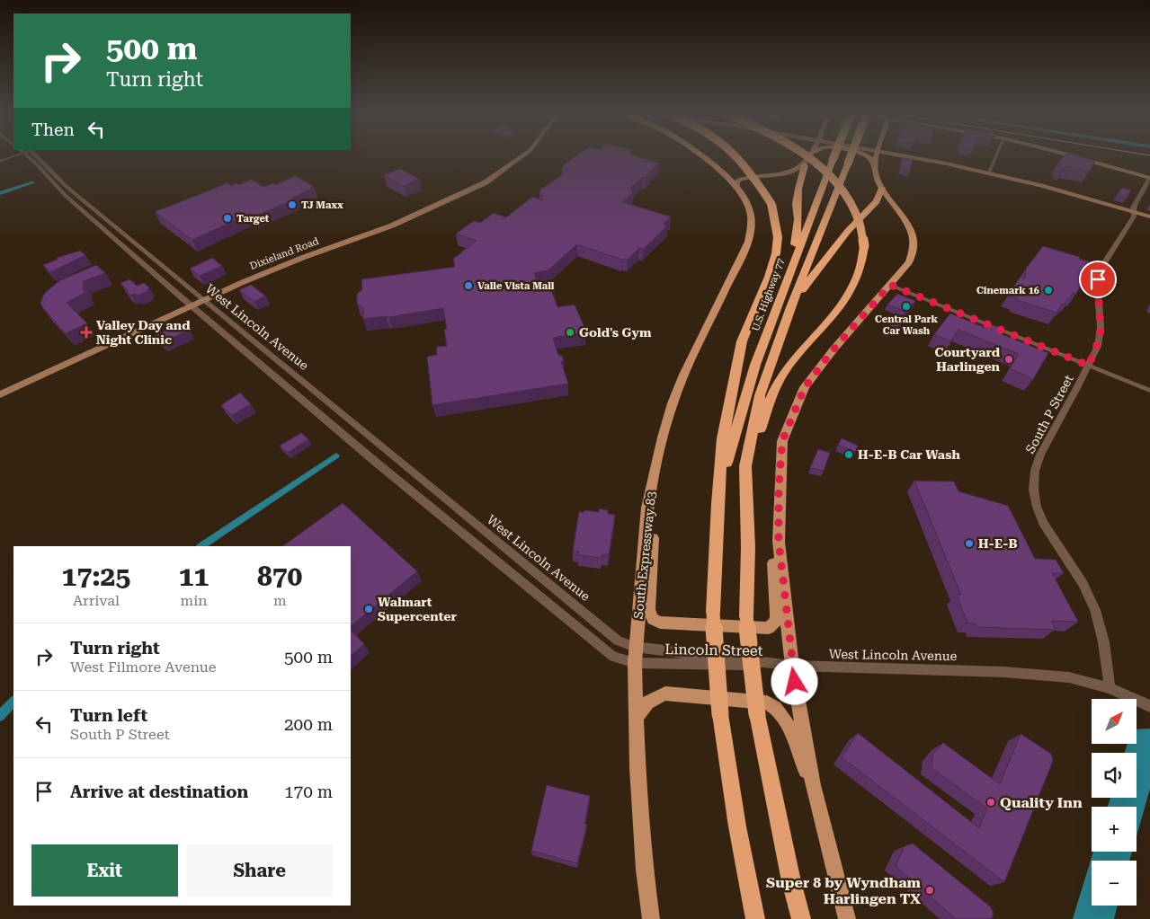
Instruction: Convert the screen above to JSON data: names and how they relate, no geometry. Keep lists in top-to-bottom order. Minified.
{"streets":{"highway":["U.S. Highway 77"],"main road":["Dixieland Road","South Expressway 83"],"street":["West Lincoln Avenue","South P Street","Lincoln Street"]},"crossings":[["Dixieland Road","West Lincoln Avenue"],["West Lincoln Avenue","South P Street"],["West Lincoln Avenue","South Expressway 83"],["West Lincoln Avenue","Lincoln Street"],["South Expressway 83","Lincoln Street"]],"places":{"other":["TJ Maxx","Target","Valle Vista Mall","Cinemark 16","Central Park Car Wash","Gold's Gym","Courtyard Harlingen","H-E-B Car Wash","H-E-B","Walmart Supercenter","Quality Inn","Super 8 by Wyndham Harlingen TX"],"health":["Valley Day and Night Clinic"]},"north":"top right","page":{"turn":["500 m","Turn right"],"then":"Then","eta":["17:25","Arrival","11","min","870","m"],"list":[{"name":"Turn right","note":"West Filmore Avenue","value":"500 m"},{"name":"Turn left","note":"South P Street","value":"200 m"},{"name":"Arrive at destination","value":"170 m"}],"map_buttons":["+","−"],"buttons":["Exit","Share"]}}
